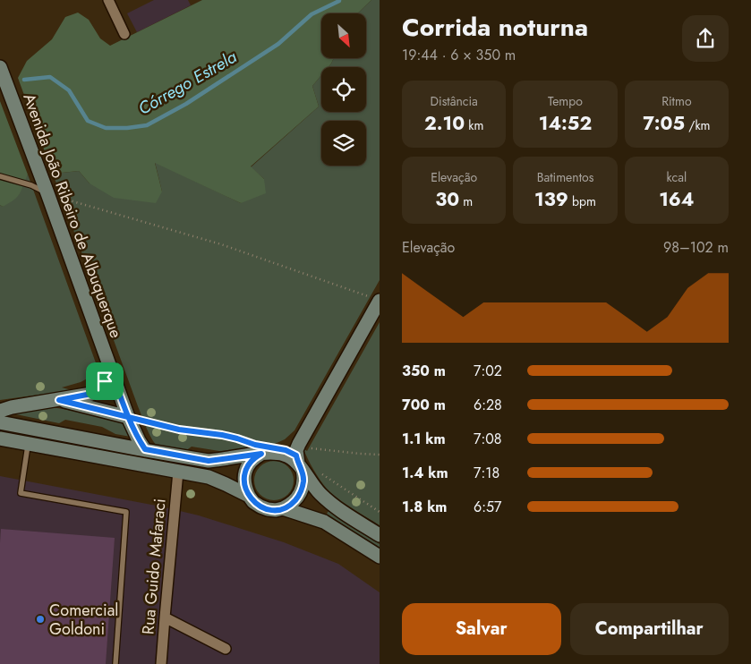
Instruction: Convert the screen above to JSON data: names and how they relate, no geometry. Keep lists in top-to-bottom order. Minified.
{"streets":{"main road":["Avenida João Ribeiro de Albuquerque"],"street":["Rua Guido Mafaraci"]},"water":["Córrego Estrela"],"places":["Comercial Goldoni"],"north":"bottom right","page":{"heading":["Corrida noturna","19:44 · 6 × 350 m"],"stats":[["Distância","2.10 km"],["Tempo","14:52"],["Ritmo","7:05 /km"],["Elevação","30 m"],["Batimentos","139 bpm"],["kcal","164"]],"chart":["Elevação","98–102 m"],"list":[{"name":"350 m","note":"7:02"},{"name":"700 m","note":"6:28"},{"name":"1.1 km","note":"7:08"},{"name":"1.4 km","note":"7:18"},{"name":"1.8 km","note":"6:57"}],"buttons":["Salvar","Compartilhar"]}}
